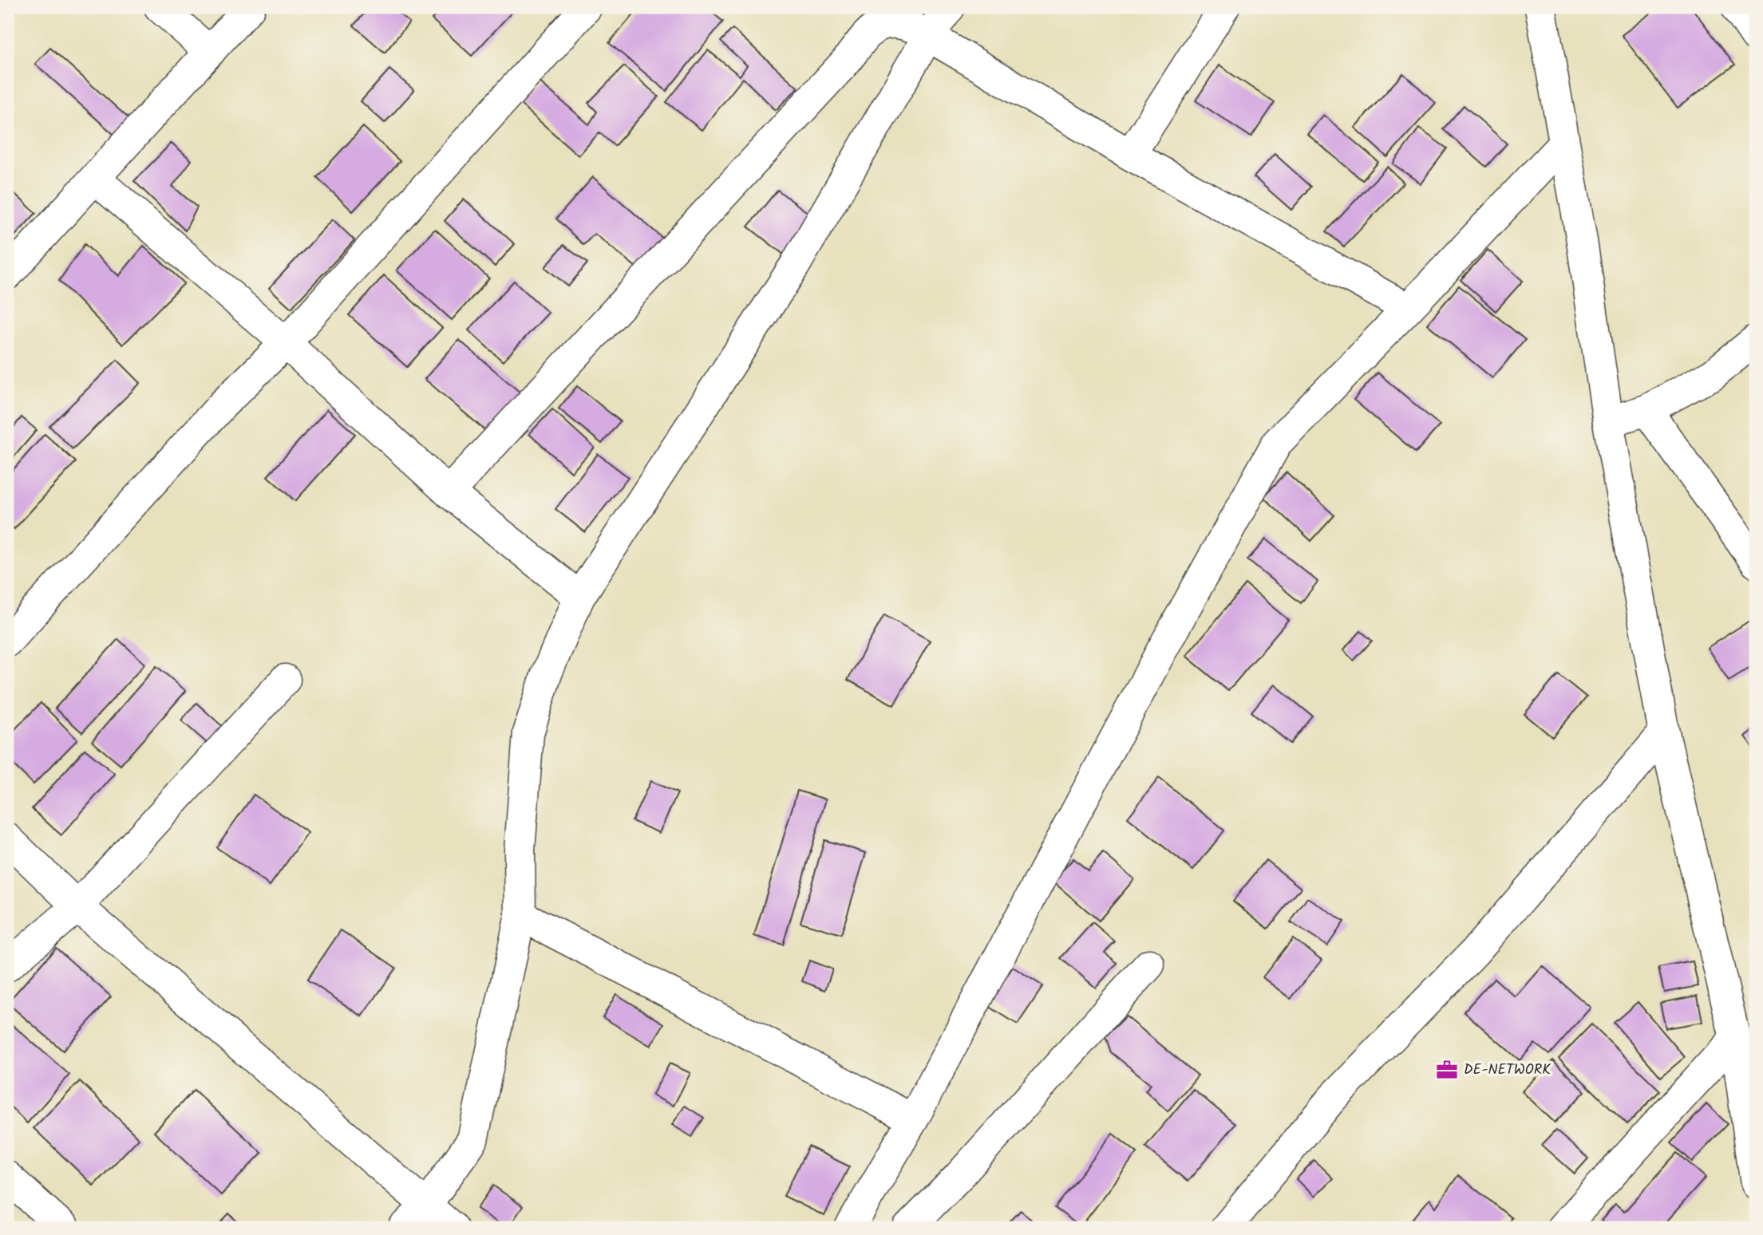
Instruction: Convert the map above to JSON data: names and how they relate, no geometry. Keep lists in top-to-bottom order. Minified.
{"places":{"office":["DE-NETWORK"]}}
